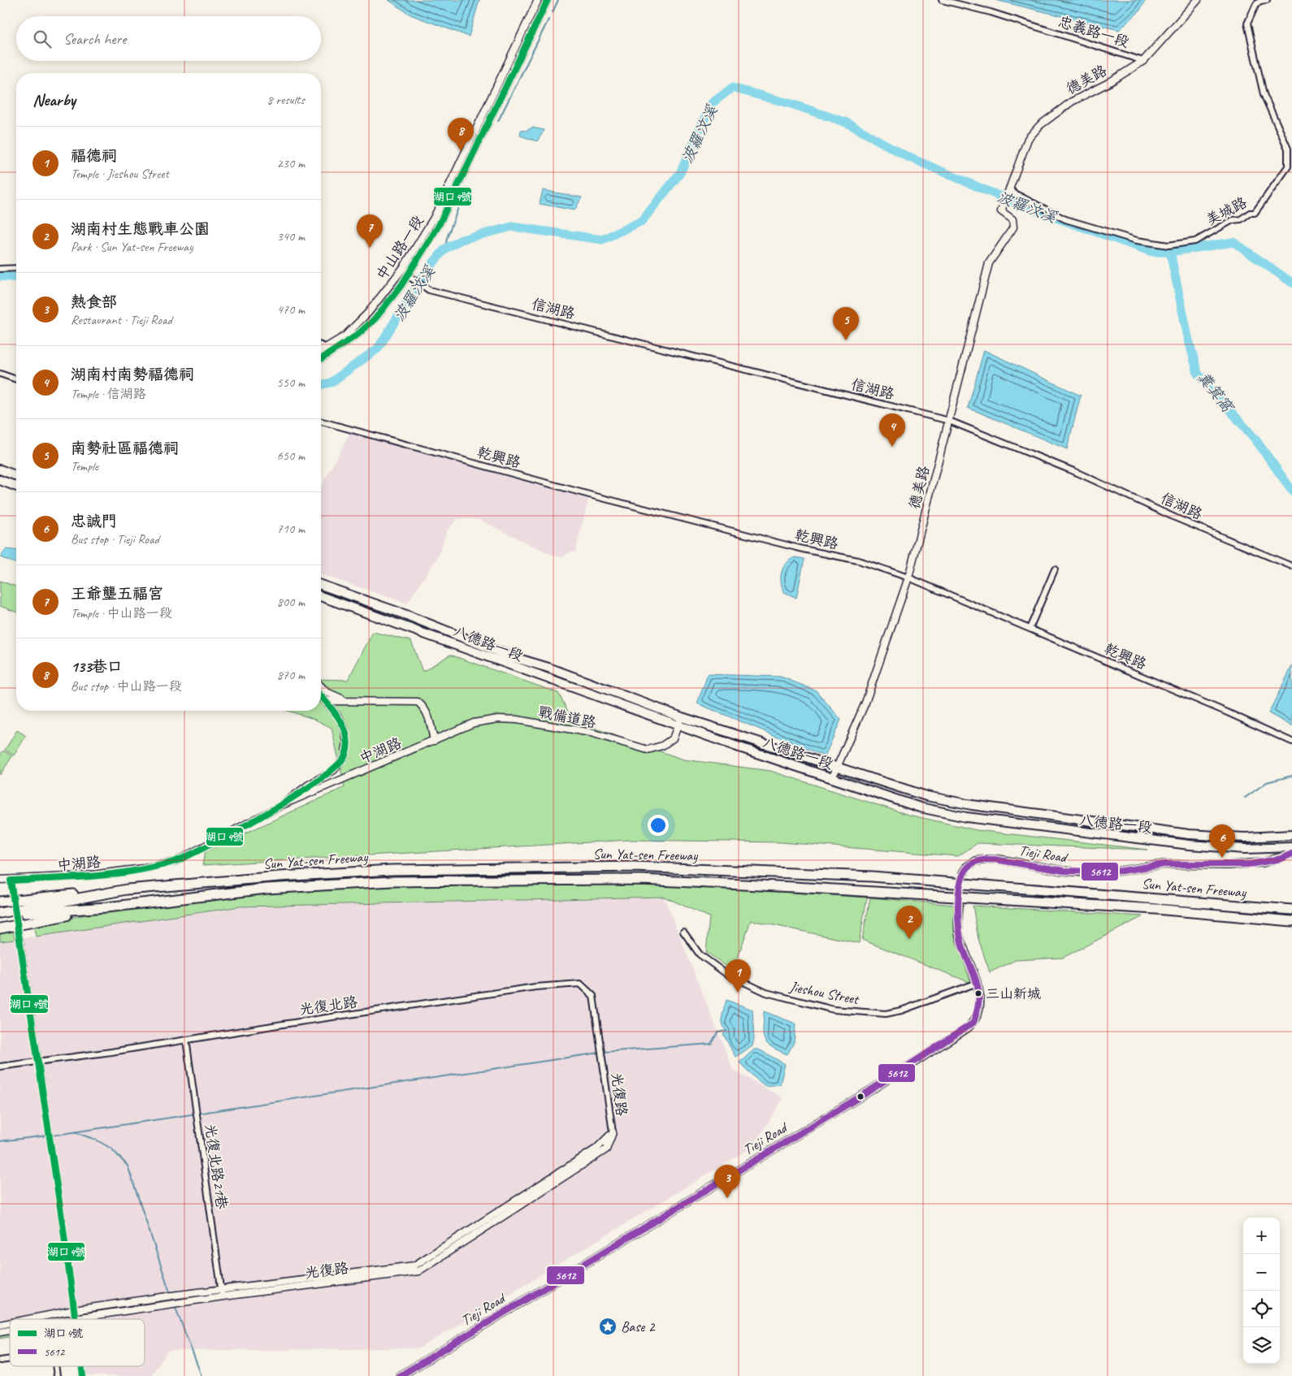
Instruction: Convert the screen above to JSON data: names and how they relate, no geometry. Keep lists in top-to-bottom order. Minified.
{"streets":{"highway":["Sun Yat-sen Freeway"],"main road":["八德路一段","Tieji Road"],"street":["忠義路一段","德美路","美城路","中山路一段","信湖路","乾興路","戰備道路","中湖路","Jieshou Street","光復北路","光復路","光復北路21巷"]},"crossings":[["忠義路一段","德美路"],["德美路","美城路"],["德美路","信湖路"],["德美路","乾興路"],["德美路","八德路一段"],["中山路一段","信湖路"],["八德路一段","戰備道路"],["戰備道路","中湖路"],["Tieji Road","Jieshou Street"],["光復北路","光復路"],["光復北路","光復北路21巷"],["光復路","光復北路21巷"]],"water":["波羅汶溪","糞箕窩"],"places":{"other":["三山新城"],"place":["Base 2"]},"lines":["transit line 湖口4號","transit line 5612"],"legend":["湖口4號","5612"],"page":{"search":"Search here","heading":["Nearby","8 results"],"pins":["8","7","5","4","6","2","1","3"],"list":[{"mark":"1","name":"福德祠","note":"Temple · Jieshou Street","value":"230 m"},{"mark":"2","name":"湖南村生態戰車公園","note":"Park · Sun Yat-sen Freeway","value":"340 m"},{"mark":"3","name":"熱食部","note":"Restaurant · Tieji Road","value":"470 m"},{"mark":"4","name":"湖南村南勢福德祠","note":"Temple · 信湖路","value":"550 m"},{"mark":"5","name":"南勢社區福德祠","note":"Temple","value":"650 m"},{"mark":"6","name":"忠誠門","note":"Bus stop · Tieji Road","value":"710 m"},{"mark":"7","name":"王爺壟五福宮","note":"Temple · 中山路一段","value":"800 m"},{"mark":"8","name":"133巷口","note":"Bus stop · 中山路一段","value":"870 m"}],"map_buttons":["+","−"]}}
